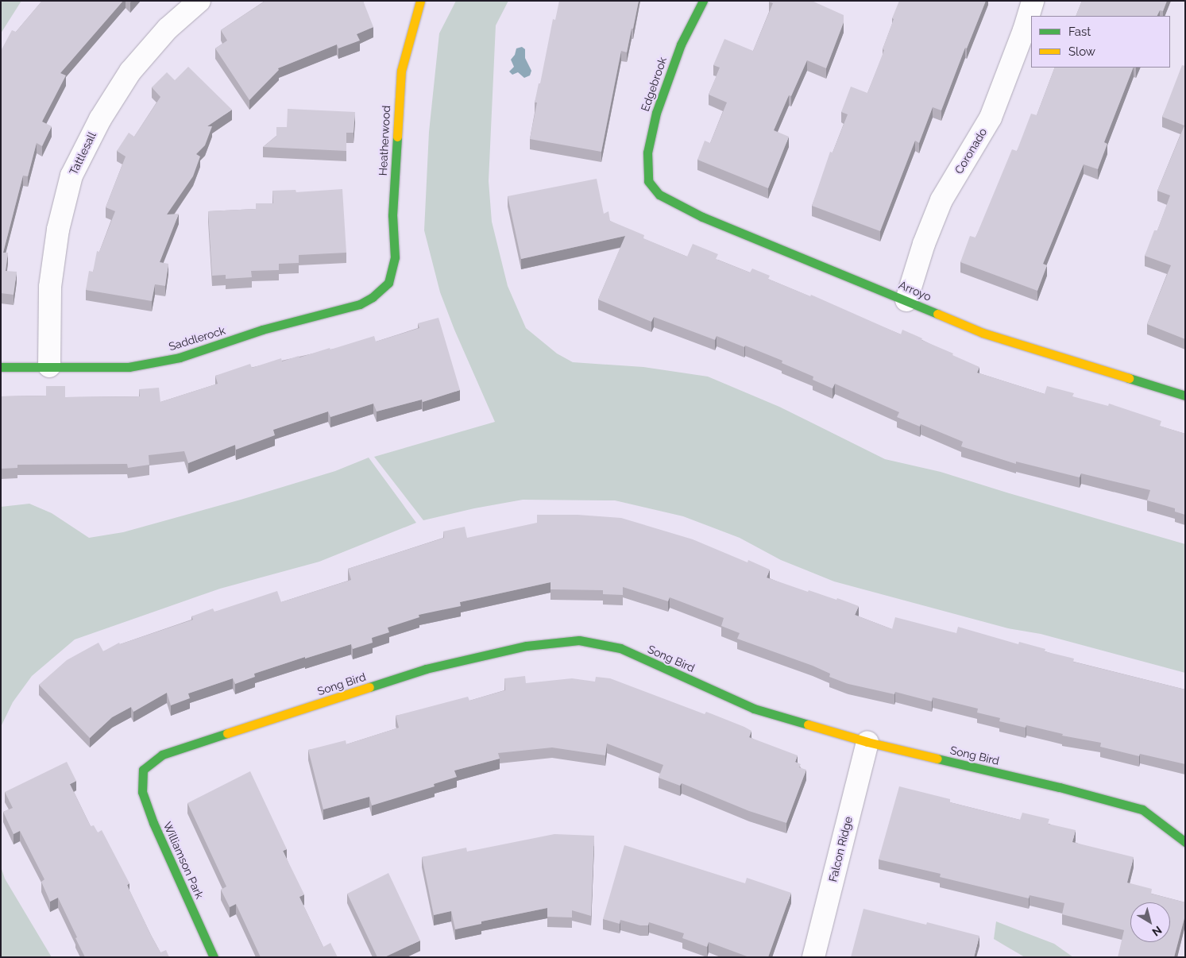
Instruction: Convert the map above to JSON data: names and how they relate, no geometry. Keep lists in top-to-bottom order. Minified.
{"streets":{"street":["Edgebrook","Heatherwood","Coronado","Tattlesall","Arroyo","Saddlerock","Song Bird","Falcon Ridge","Williamson Park"]},"crossings":[["Edgebrook","Arroyo"],["Heatherwood","Saddlerock"],["Coronado","Arroyo"],["Tattlesall","Saddlerock"],["Song Bird","Falcon Ridge"],["Song Bird","Williamson Park"]],"legend":["Fast","Slow"],"north":"bottom right"}
